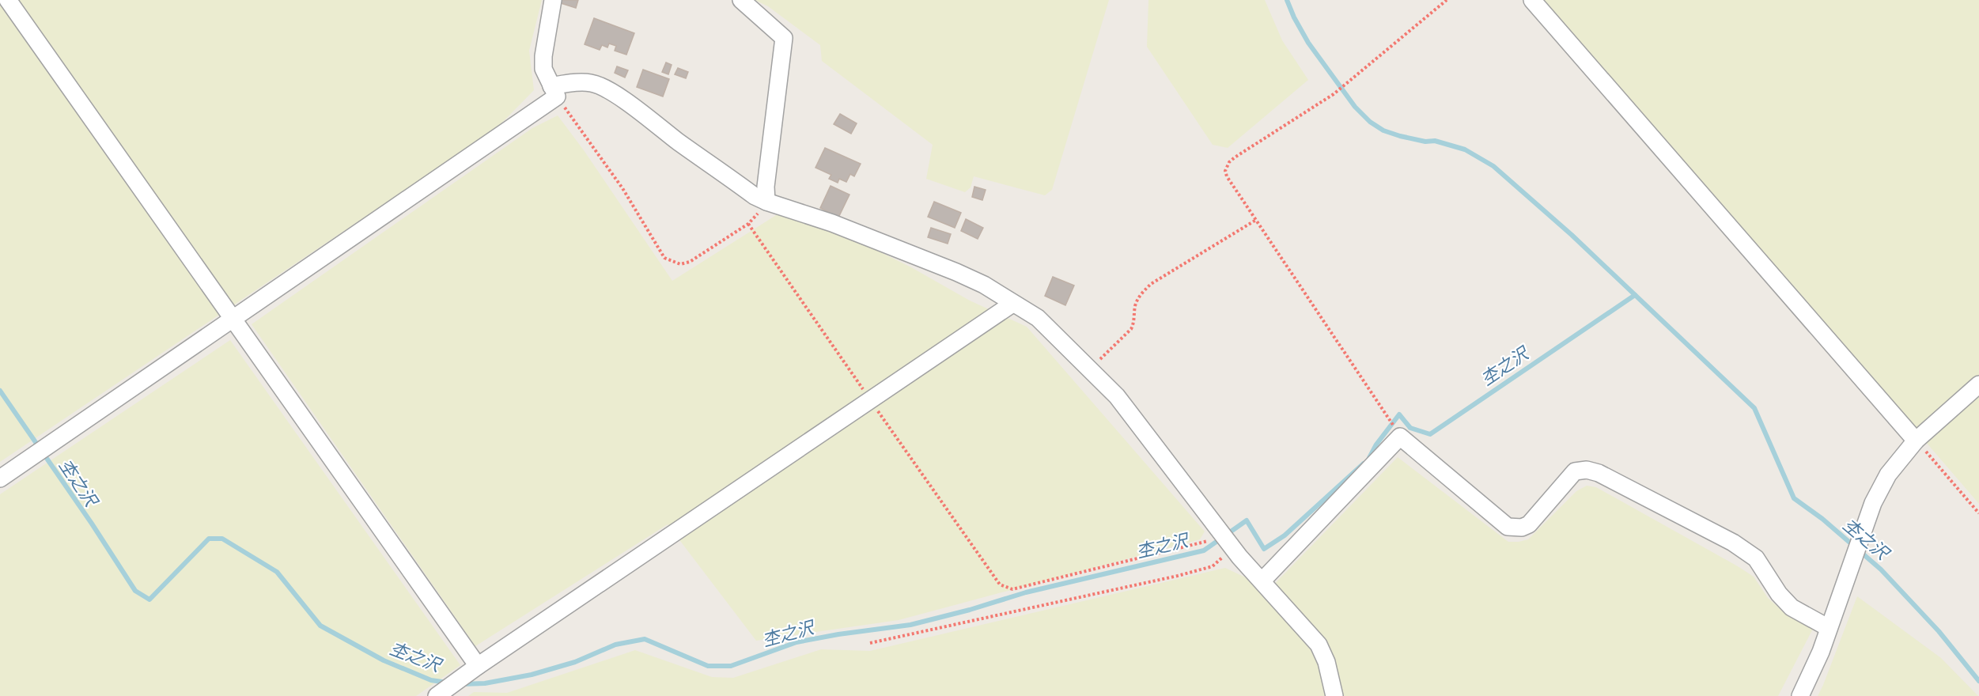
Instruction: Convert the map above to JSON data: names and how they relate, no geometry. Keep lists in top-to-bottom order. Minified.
{"water":["杢之沢"]}
